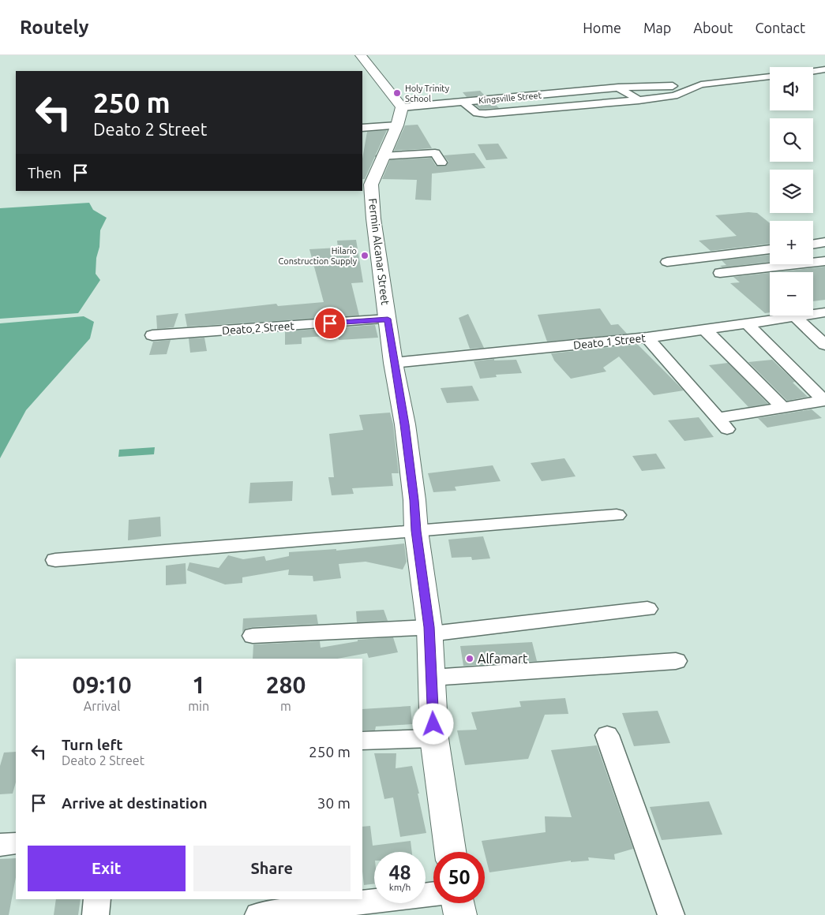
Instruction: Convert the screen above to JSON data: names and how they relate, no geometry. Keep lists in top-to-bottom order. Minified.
{"streets":{"main road":["Fermin Alcanar Street"],"street":["Kingsville Street","Deato 2 Street","Deato 1 Street"]},"crossings":[["Kingsville Street","Fermin Alcanar Street"],["Fermin Alcanar Street","Deato 2 Street"],["Fermin Alcanar Street","Deato 1 Street"]],"places":["Holy Trinity School","Hilario Construction Supply","Alfamart"],"page":{"header":"Routely","nav":["Home","Map","About","Contact"],"map_buttons":["+","−"],"turn":["250 m","Deato 2 Street"],"then":"Then","eta":["09:10","Arrival","1","min","280","m"],"list":[{"name":"Turn left","note":"Deato 2 Street","value":"250 m"},{"name":"Arrive at destination","value":"30 m"}],"buttons":["Exit","Share"],"speed":"48 km/h","limit":"50"}}
